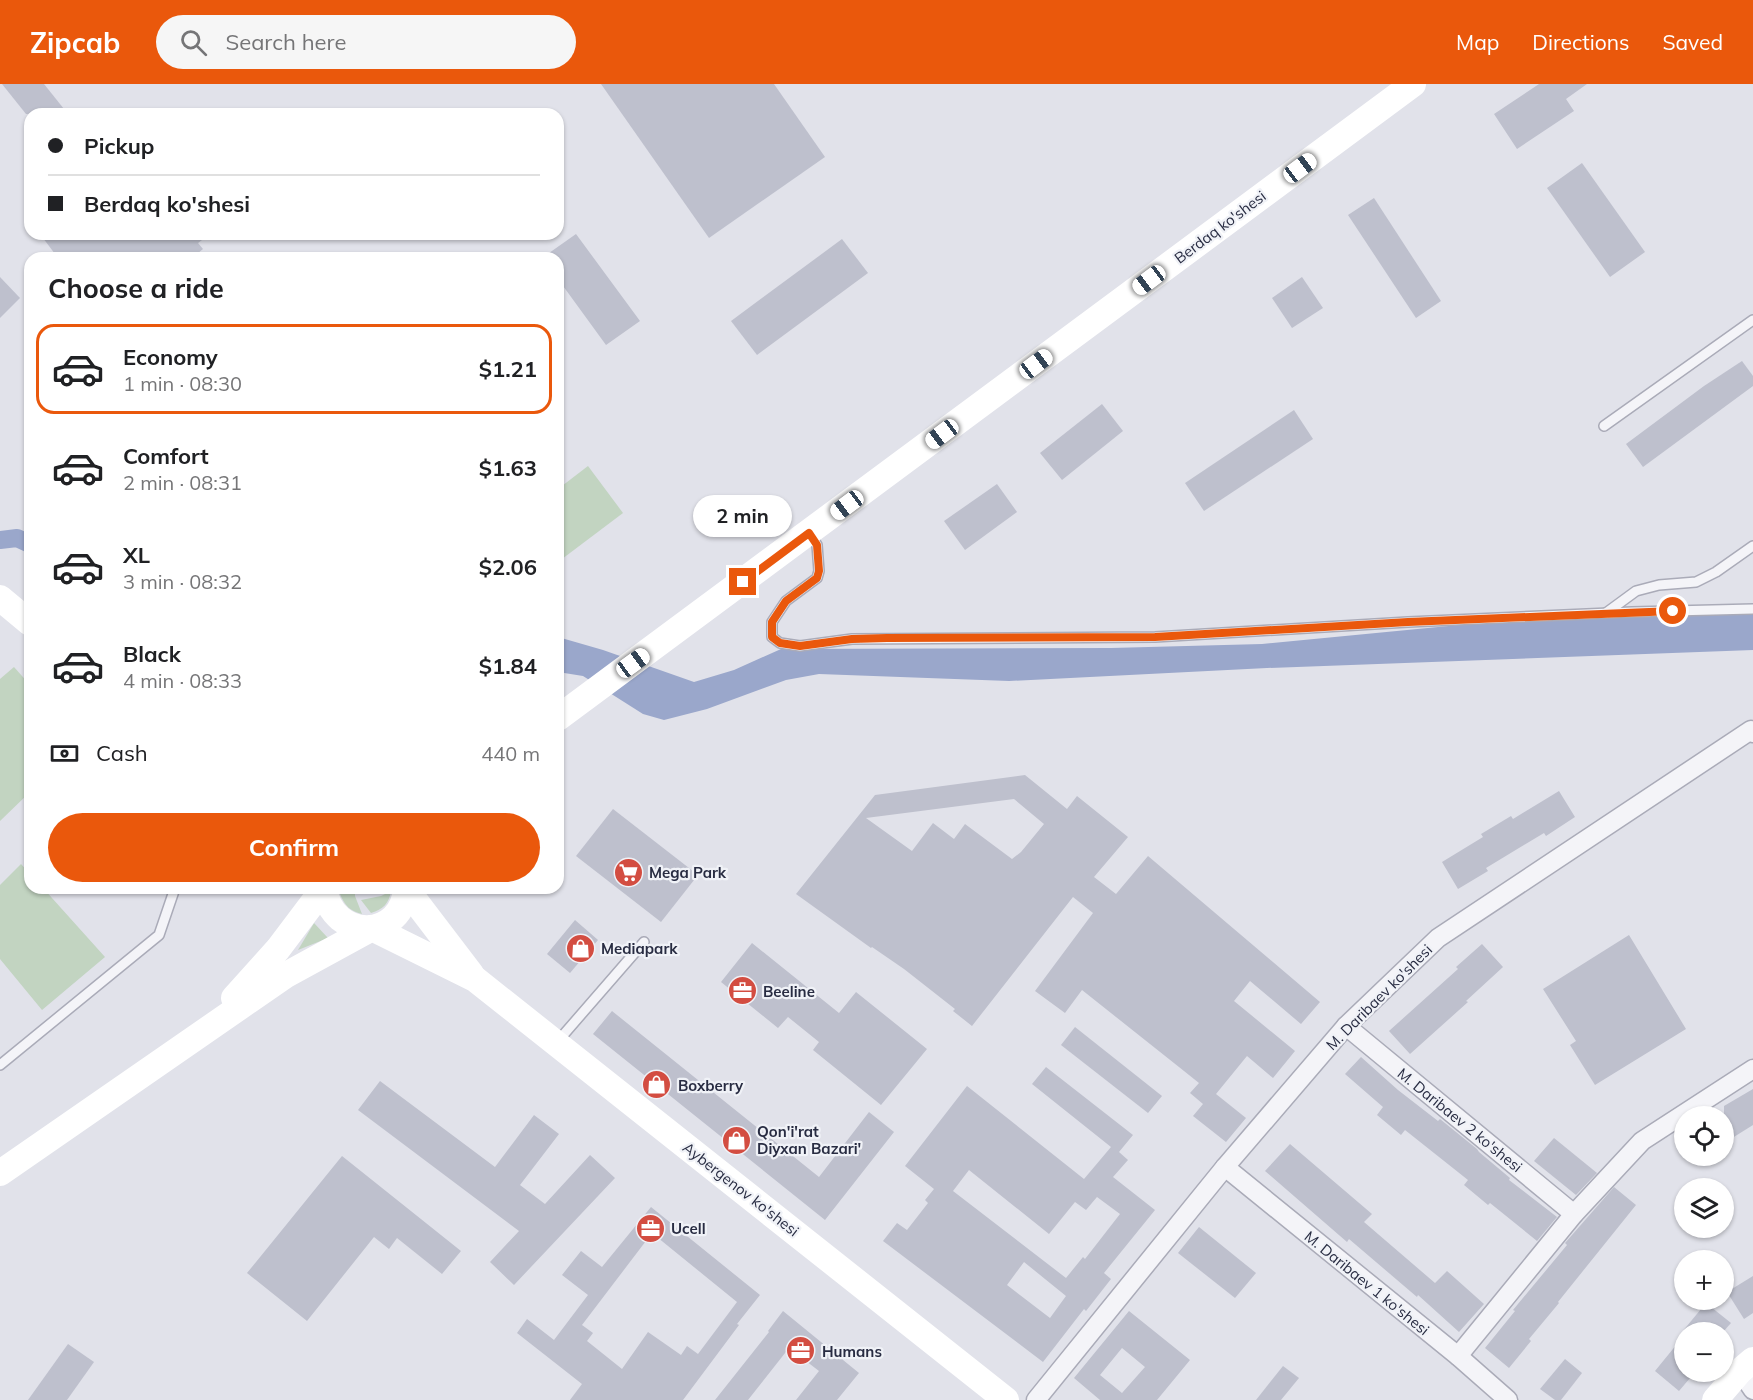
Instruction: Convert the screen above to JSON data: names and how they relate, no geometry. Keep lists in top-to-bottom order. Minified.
{"streets":{"main road":["Berdaq ko'shesi","Aybergenov ko'shesi"],"street":["M. Daribaev ko'shesi","M. Daribaev 2 ko'shesi","M. Daribaev 1 ko'shesi"]},"crossings":[["M. Daribaev ko'shesi","M. Daribaev 2 ko'shesi"],["M. Daribaev ko'shesi","M. Daribaev 1 ko'shesi"]],"places":{"supermarket":["Mega Park"],"shop":["Mediapark","Boxberry","Qon'i'rat Diyxan Bazari'"],"office":["Beeline","Ucell","Humans"]},"page":{"header":"Zipcab","search":"Search here","nav":["Map","Directions","Saved"],"banner":["Pickup","Berdaq ko'shesi"],"heading":"Choose a ride","list":[{"name":"Economy","note":"1 min · 08:30","value":"$1.21"},{"name":"Comfort","note":"2 min · 08:31","value":"$1.63"},{"name":"XL","note":"3 min · 08:32","value":"$2.06"},{"name":"Black","note":"4 min · 08:33","value":"$1.84"}],"bubble":"2 min","pay":["Cash","440 m"],"buttons":"Confirm","map_buttons":["+","−"]}}
